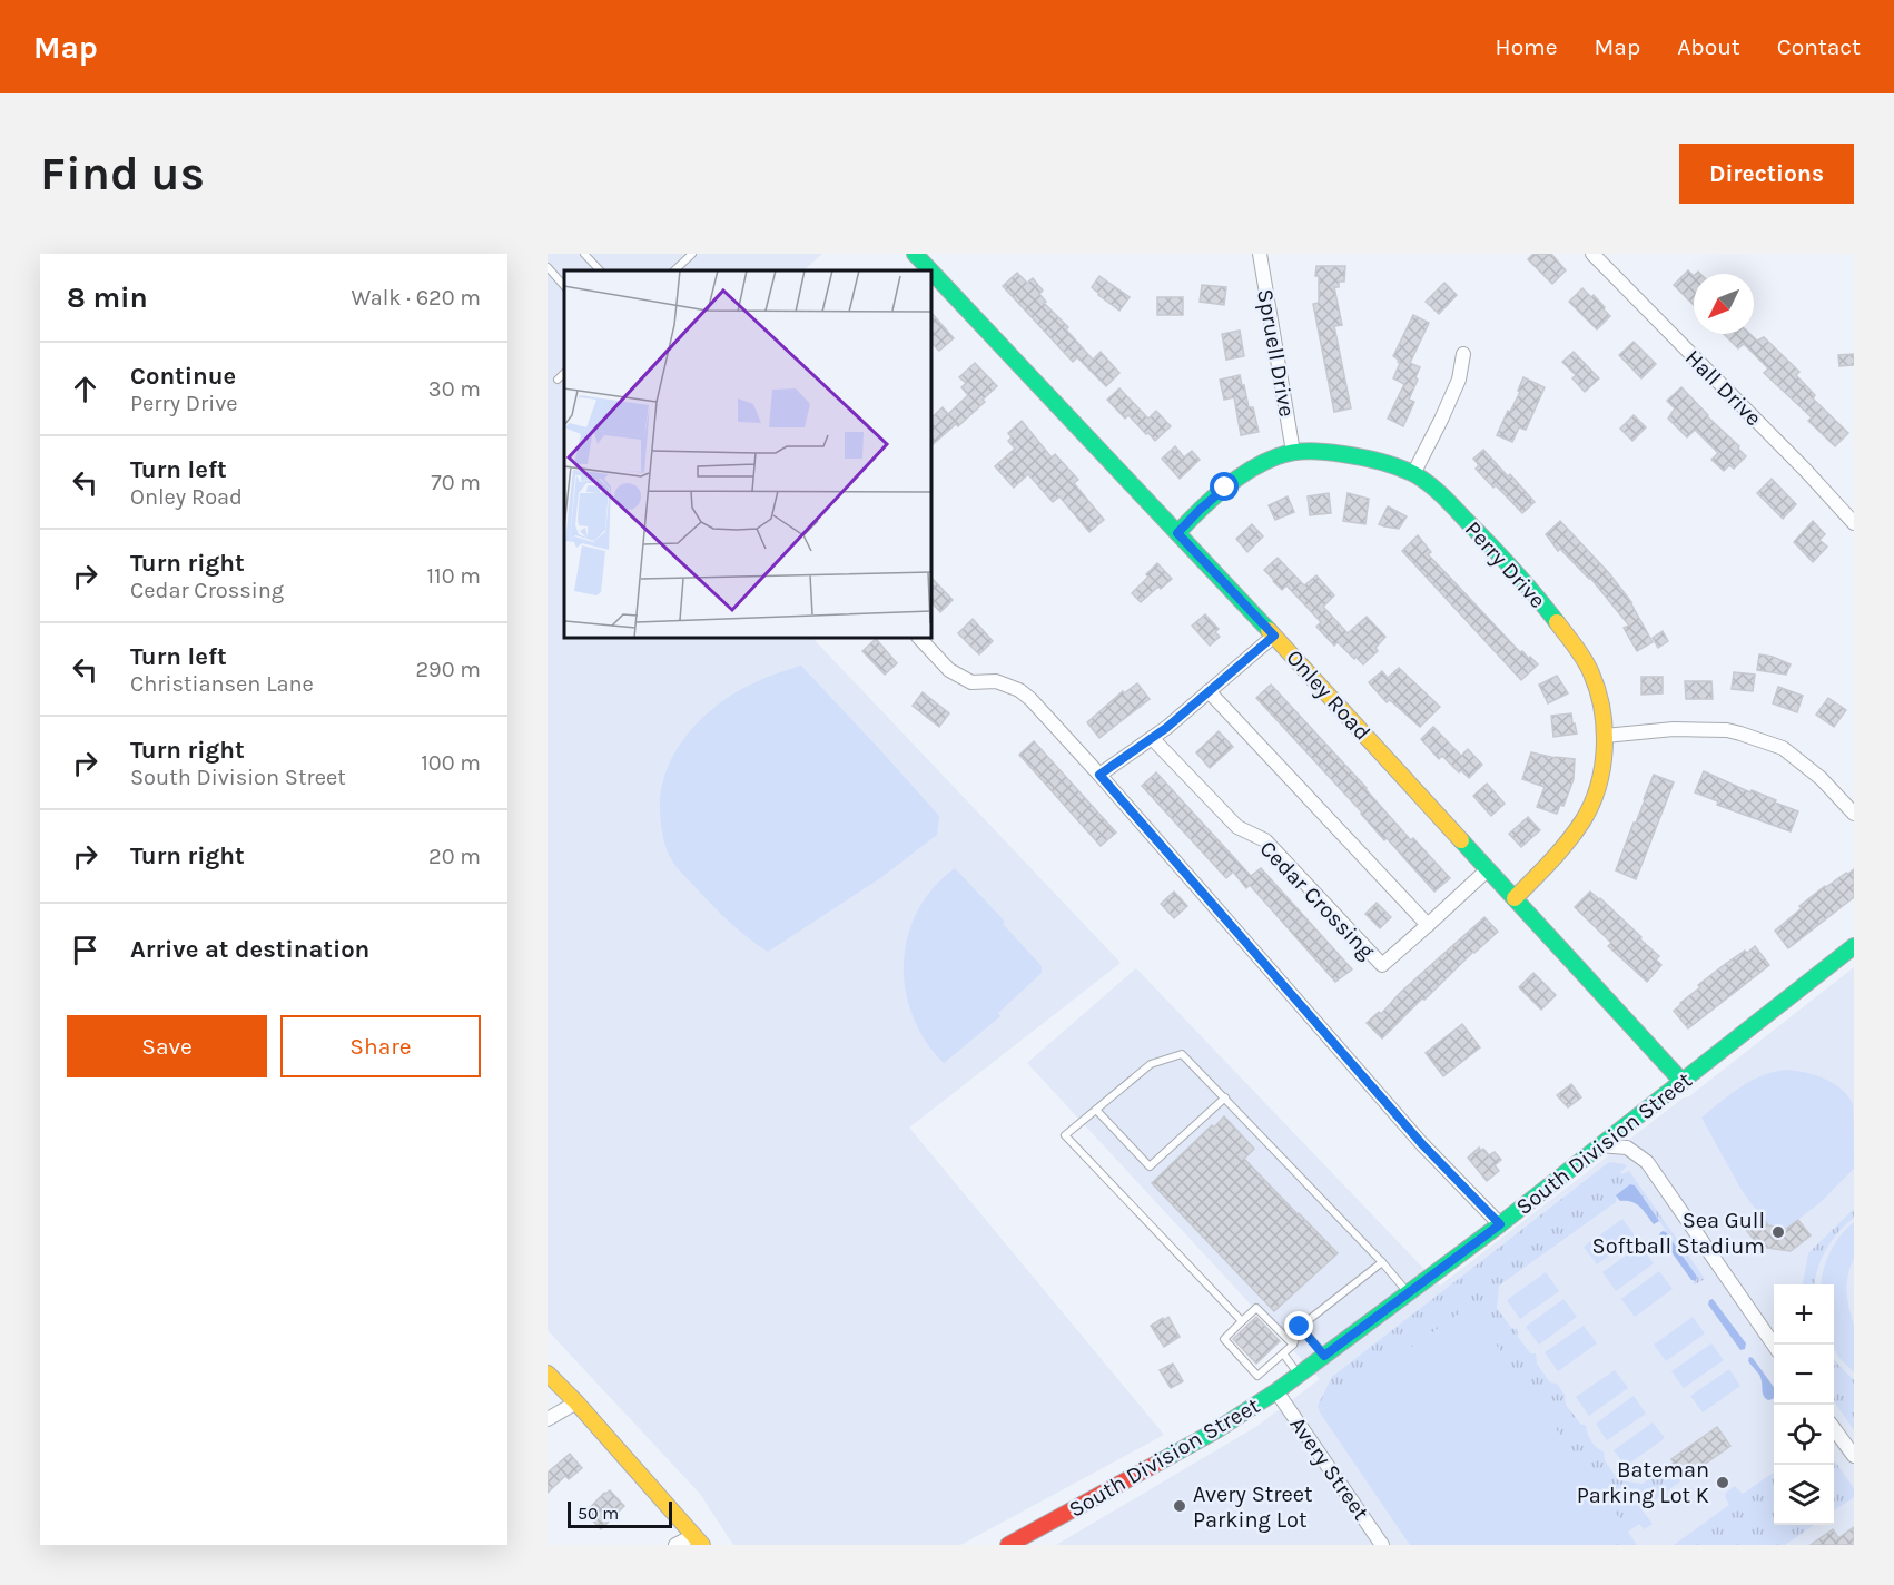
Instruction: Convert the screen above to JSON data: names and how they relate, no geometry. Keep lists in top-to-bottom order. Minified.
{"streets":{"street":["Spruell Drive","Hall Drive","Perry Drive","Onley Road","Cedar Crossing","South Division Street","Avery Street"]},"crossings":[["Spruell Drive","Perry Drive"],["Perry Drive","Onley Road"],["Onley Road","Cedar Crossing"],["Onley Road","South Division Street"],["South Division Street","Avery Street"]],"places":["Sea Gull Softball Stadium","Bateman Parking Lot K","Avery Street Parking Lot"],"scale_bar":"50 m","north":"bottom left","page":{"header":"Map","nav":["Home","Map","About","Contact"],"buttons":["Directions",["Save","Share"]],"title":"Find us","heading":["8 min","Walk · 620 m"],"list":[["Continue","Perry Drive","30 m"],["Turn left","Onley Road","70 m"],["Turn right","Cedar Crossing","110 m"],["Turn left","Christiansen Lane","290 m"],["Turn right","South Division Street","100 m"],["Turn right","20 m"],"Arrive at destination"],"map_buttons":["+","−"],"scale":"50 m"}}
